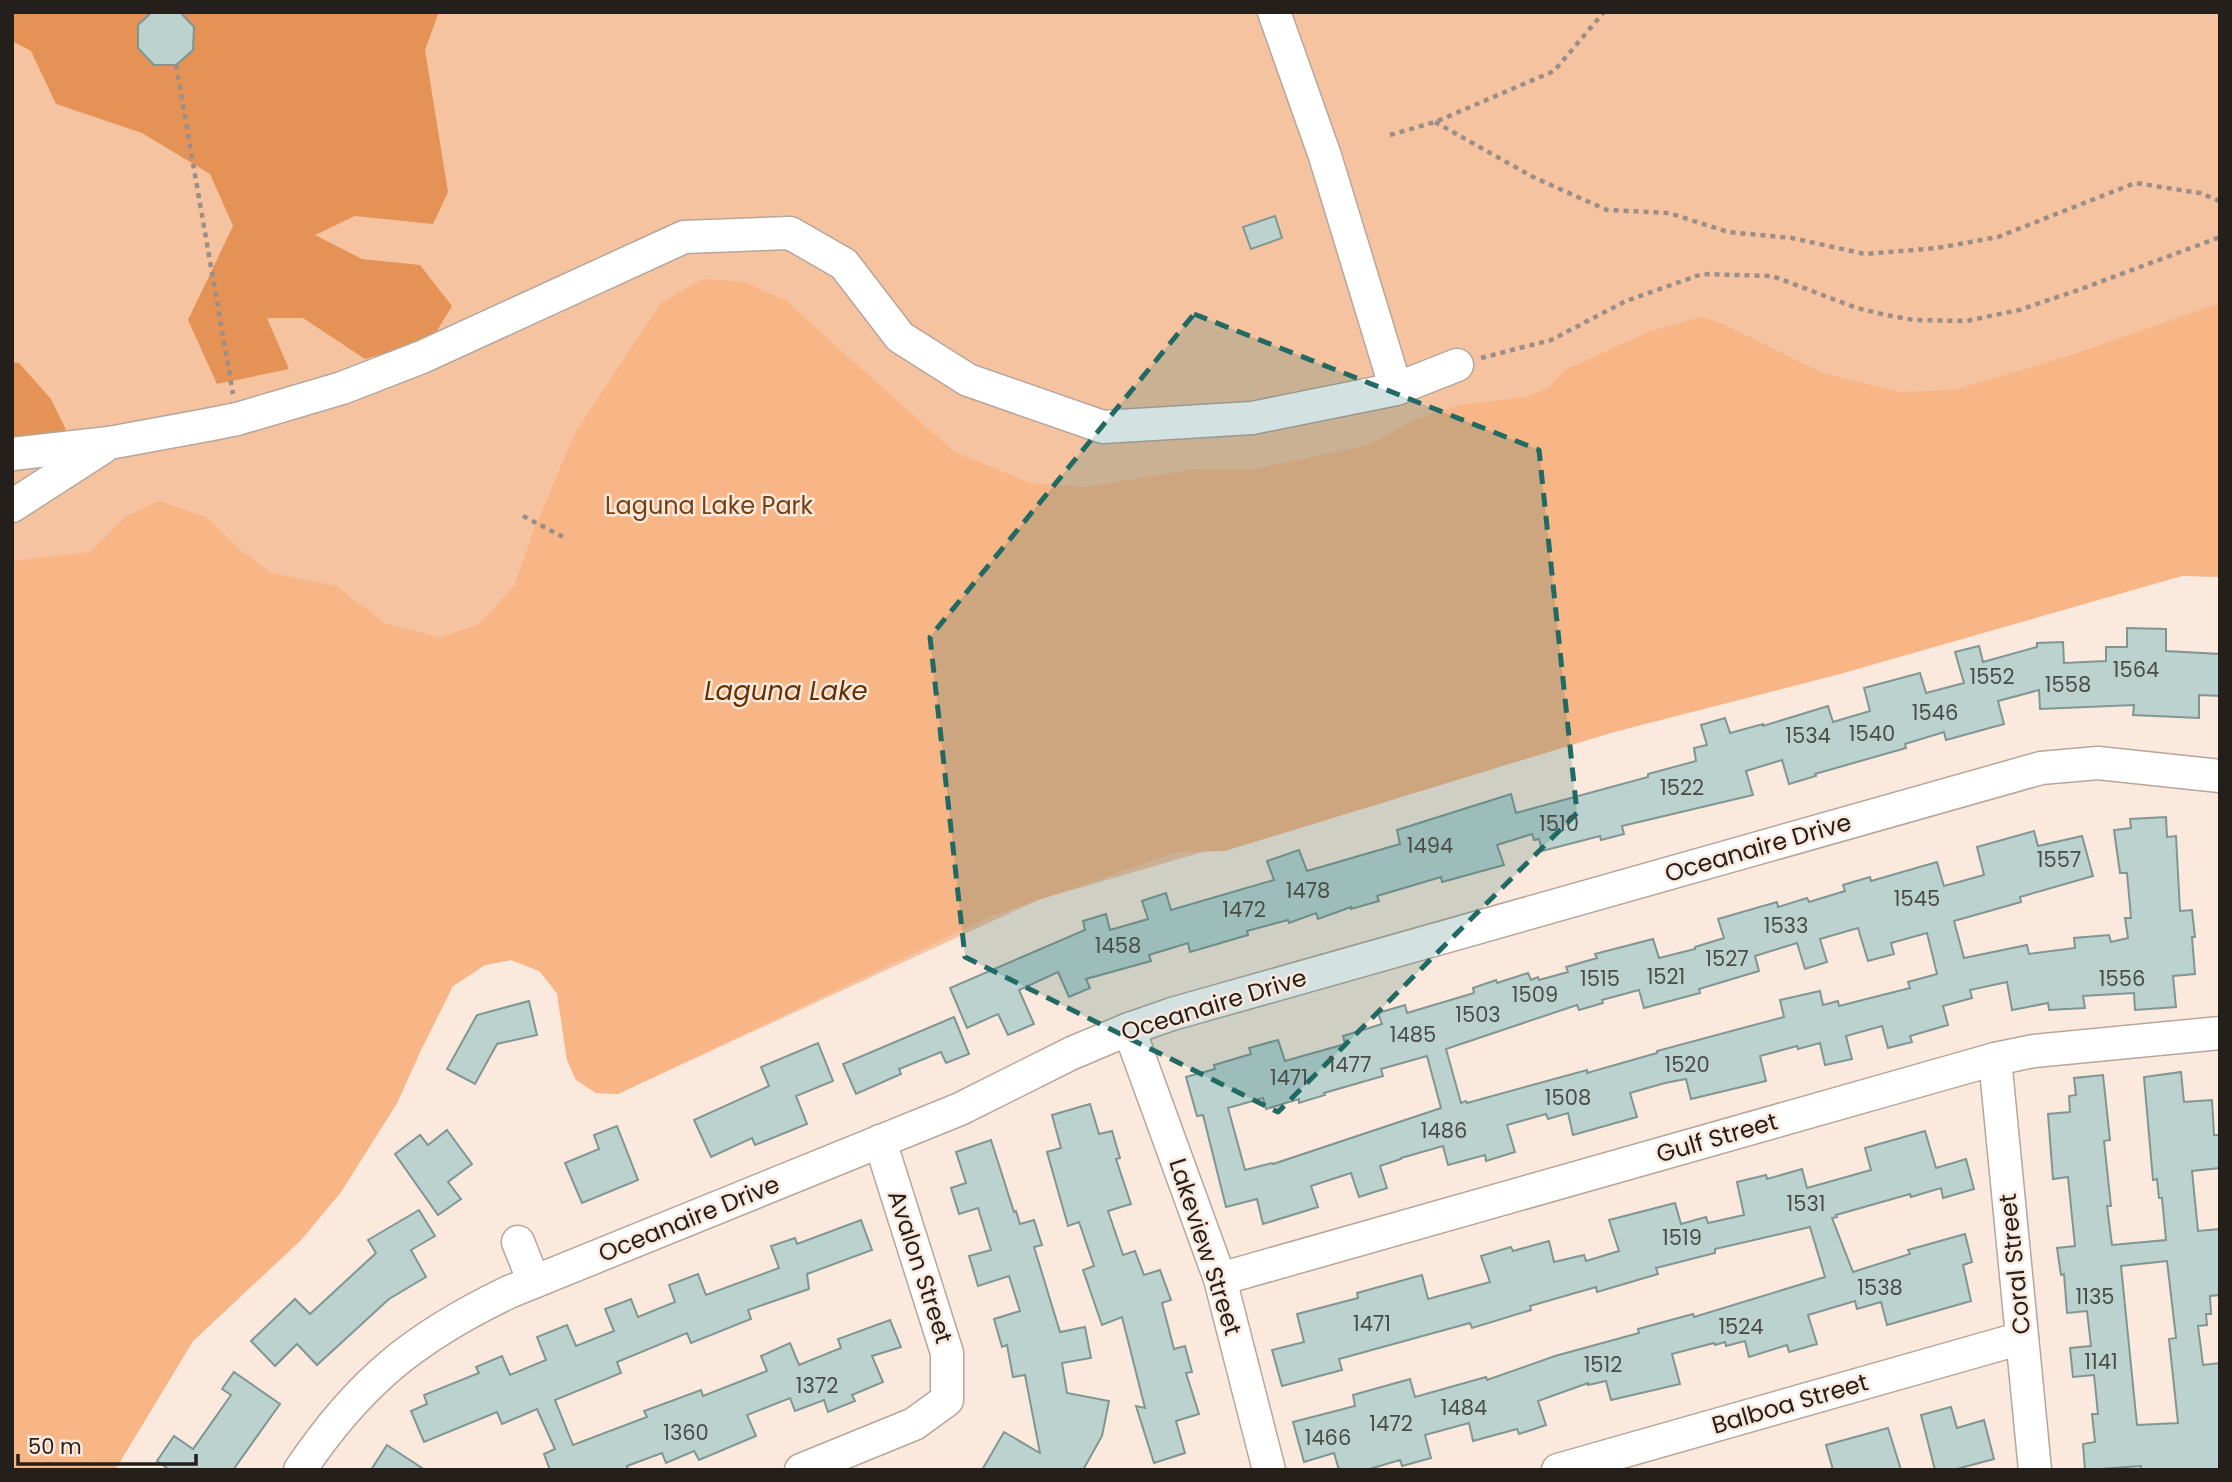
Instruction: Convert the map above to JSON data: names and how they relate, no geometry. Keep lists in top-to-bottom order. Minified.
{"streets":{"street":["Oceanaire Drive","Gulf Street","Lakeview Street","Coral Street","Avalon Street","Balboa Street"]},"crossings":[["Oceanaire Drive","Lakeview Street"],["Oceanaire Drive","Avalon Street"],["Gulf Street","Lakeview Street"],["Gulf Street","Coral Street"],["Coral Street","Balboa Street"]],"water":["Laguna Lake"],"parks":["Laguna Lake Park"],"house_numbers":["1564","1552","1558","1546","1540","1534","1522","1510","1494","1557","1478","1545","1472","1533","1458","1527","1521","1515","1556","1509","1503","1485","1477","1520","1471","1508","1486","1531","1519","1538","1135","1471","1524","1141","1512","1372","1484","1472","1360","1466"],"scale_bar":"50 m"}
